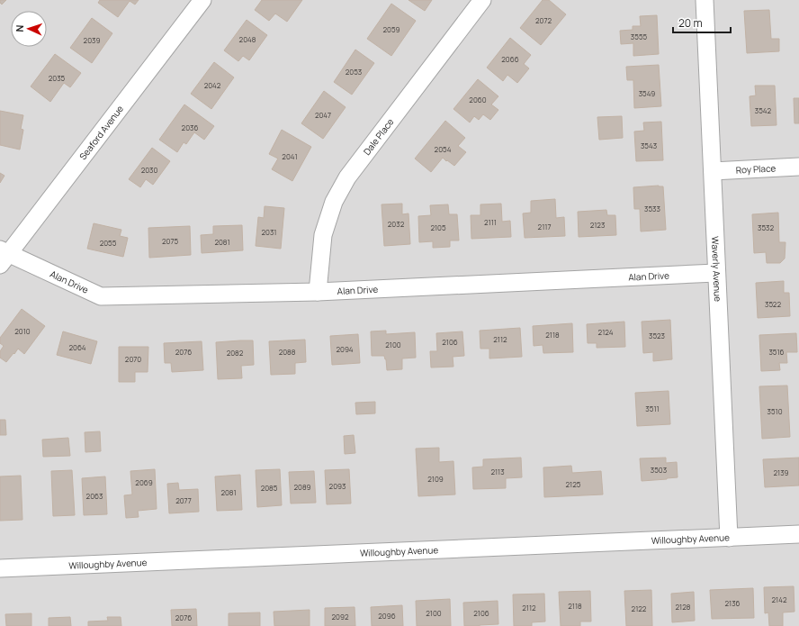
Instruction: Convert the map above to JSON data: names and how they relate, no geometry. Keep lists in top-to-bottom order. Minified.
{"streets":{"street":["Seaford Avenue","Dale Place","Roy Place","Waverly Avenue","Alan Drive","Willoughby Avenue"]},"crossings":[["Seaford Avenue","Alan Drive"],["Dale Place","Alan Drive"],["Roy Place","Waverly Avenue"],["Waverly Avenue","Alan Drive"],["Waverly Avenue","Willoughby Avenue"]],"house_numbers":["2072","2059","3555","2048","2039","2066","2053","2035","2042","3549","2060","3542","2047","2036","3543","2054","2041","2030","3533","2111","2032","2123","2117","2105","3532","2031","2075","2081","2055","3522","2010","2124","2118","3523","2112","2106","2100","2064","2094","2076","2088","3516","2082","2070","3511","3510","3503","2113","2139","2109","2069","2125","2093","2089","2085","2081","2063","2077","2142","2136","2118","2128","2112","2122","2100","2106","2096","2092","2076"],"scale_bar":"20 m","north":"left"}
